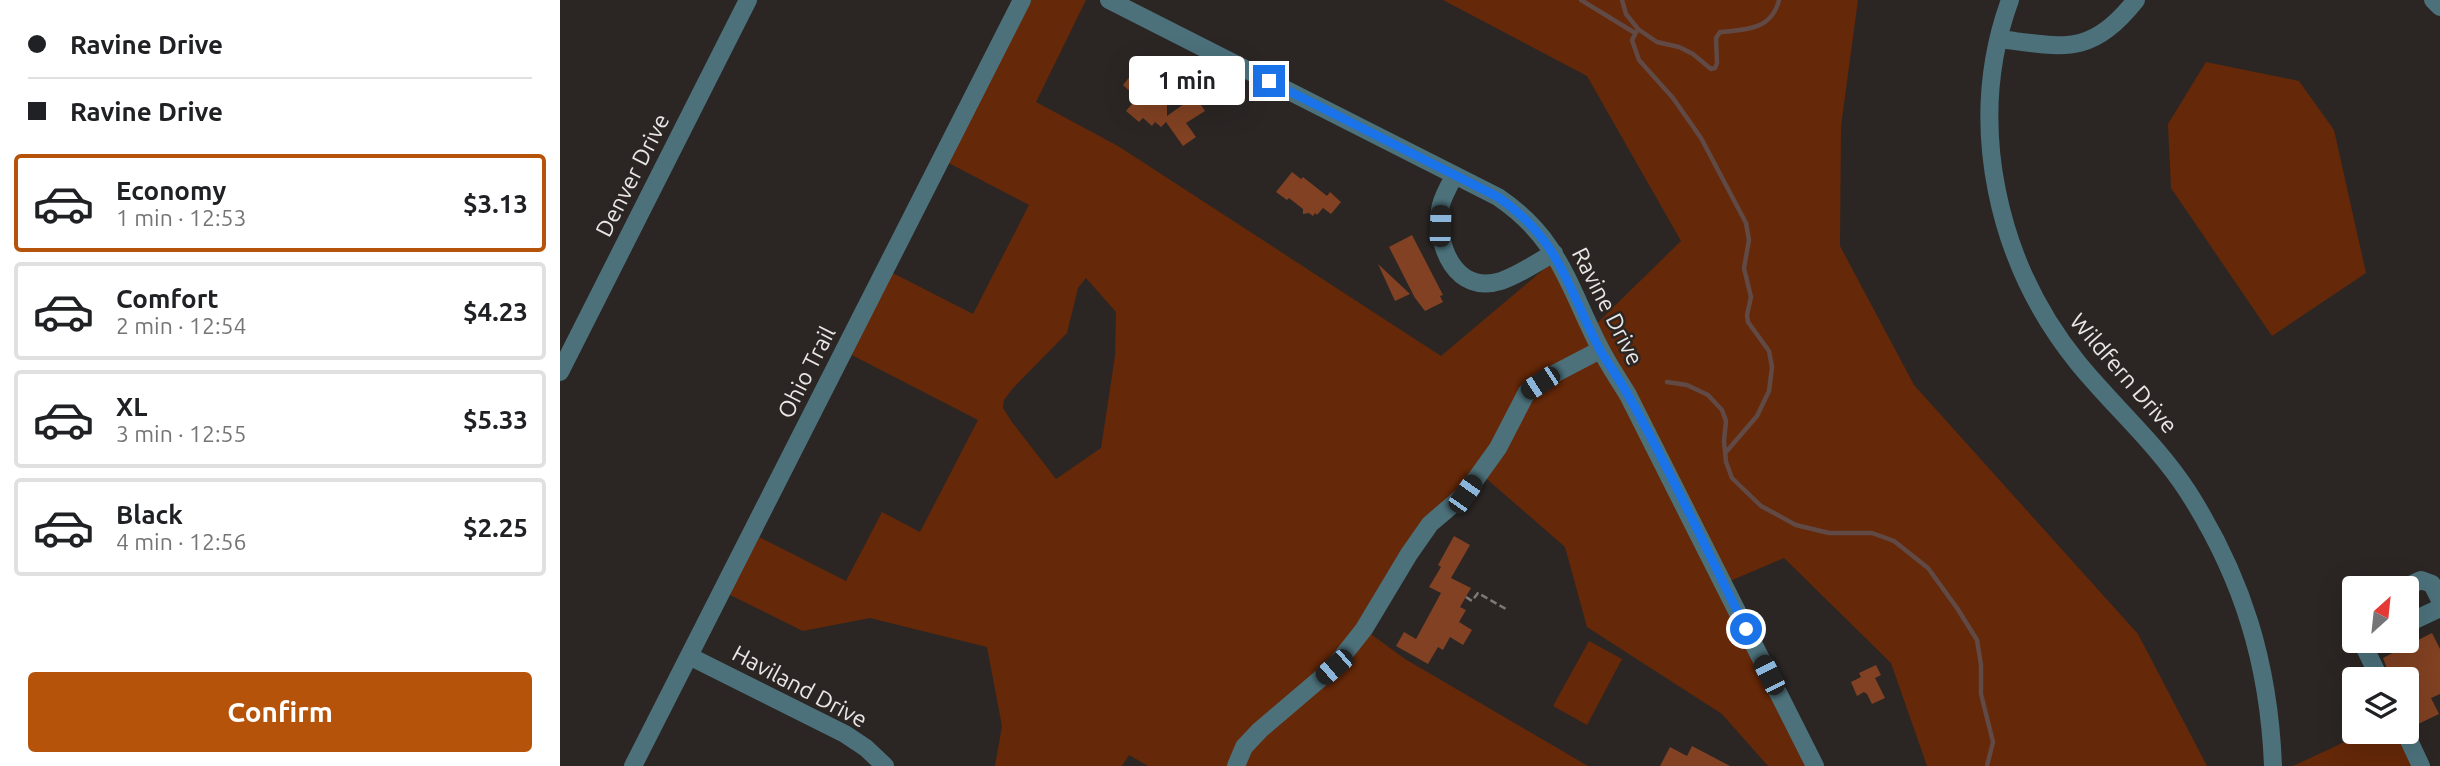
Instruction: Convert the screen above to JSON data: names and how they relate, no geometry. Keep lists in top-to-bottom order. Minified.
{"streets":{"street":["Denver Drive","Ravine Drive","Ohio Trail","Wildfern Drive","Haviland Drive"]},"crossings":[["Ohio Trail","Haviland Drive"]],"north":"top right","page":{"banner":["Ravine Drive","Ravine Drive"],"bubble":"1 min","list":[{"name":"Economy","note":"1 min · 12:53","value":"$3.13"},{"name":"Comfort","note":"2 min · 12:54","value":"$4.23"},{"name":"XL","note":"3 min · 12:55","value":"$5.33"},{"name":"Black","note":"4 min · 12:56","value":"$2.25"}],"buttons":"Confirm"}}
